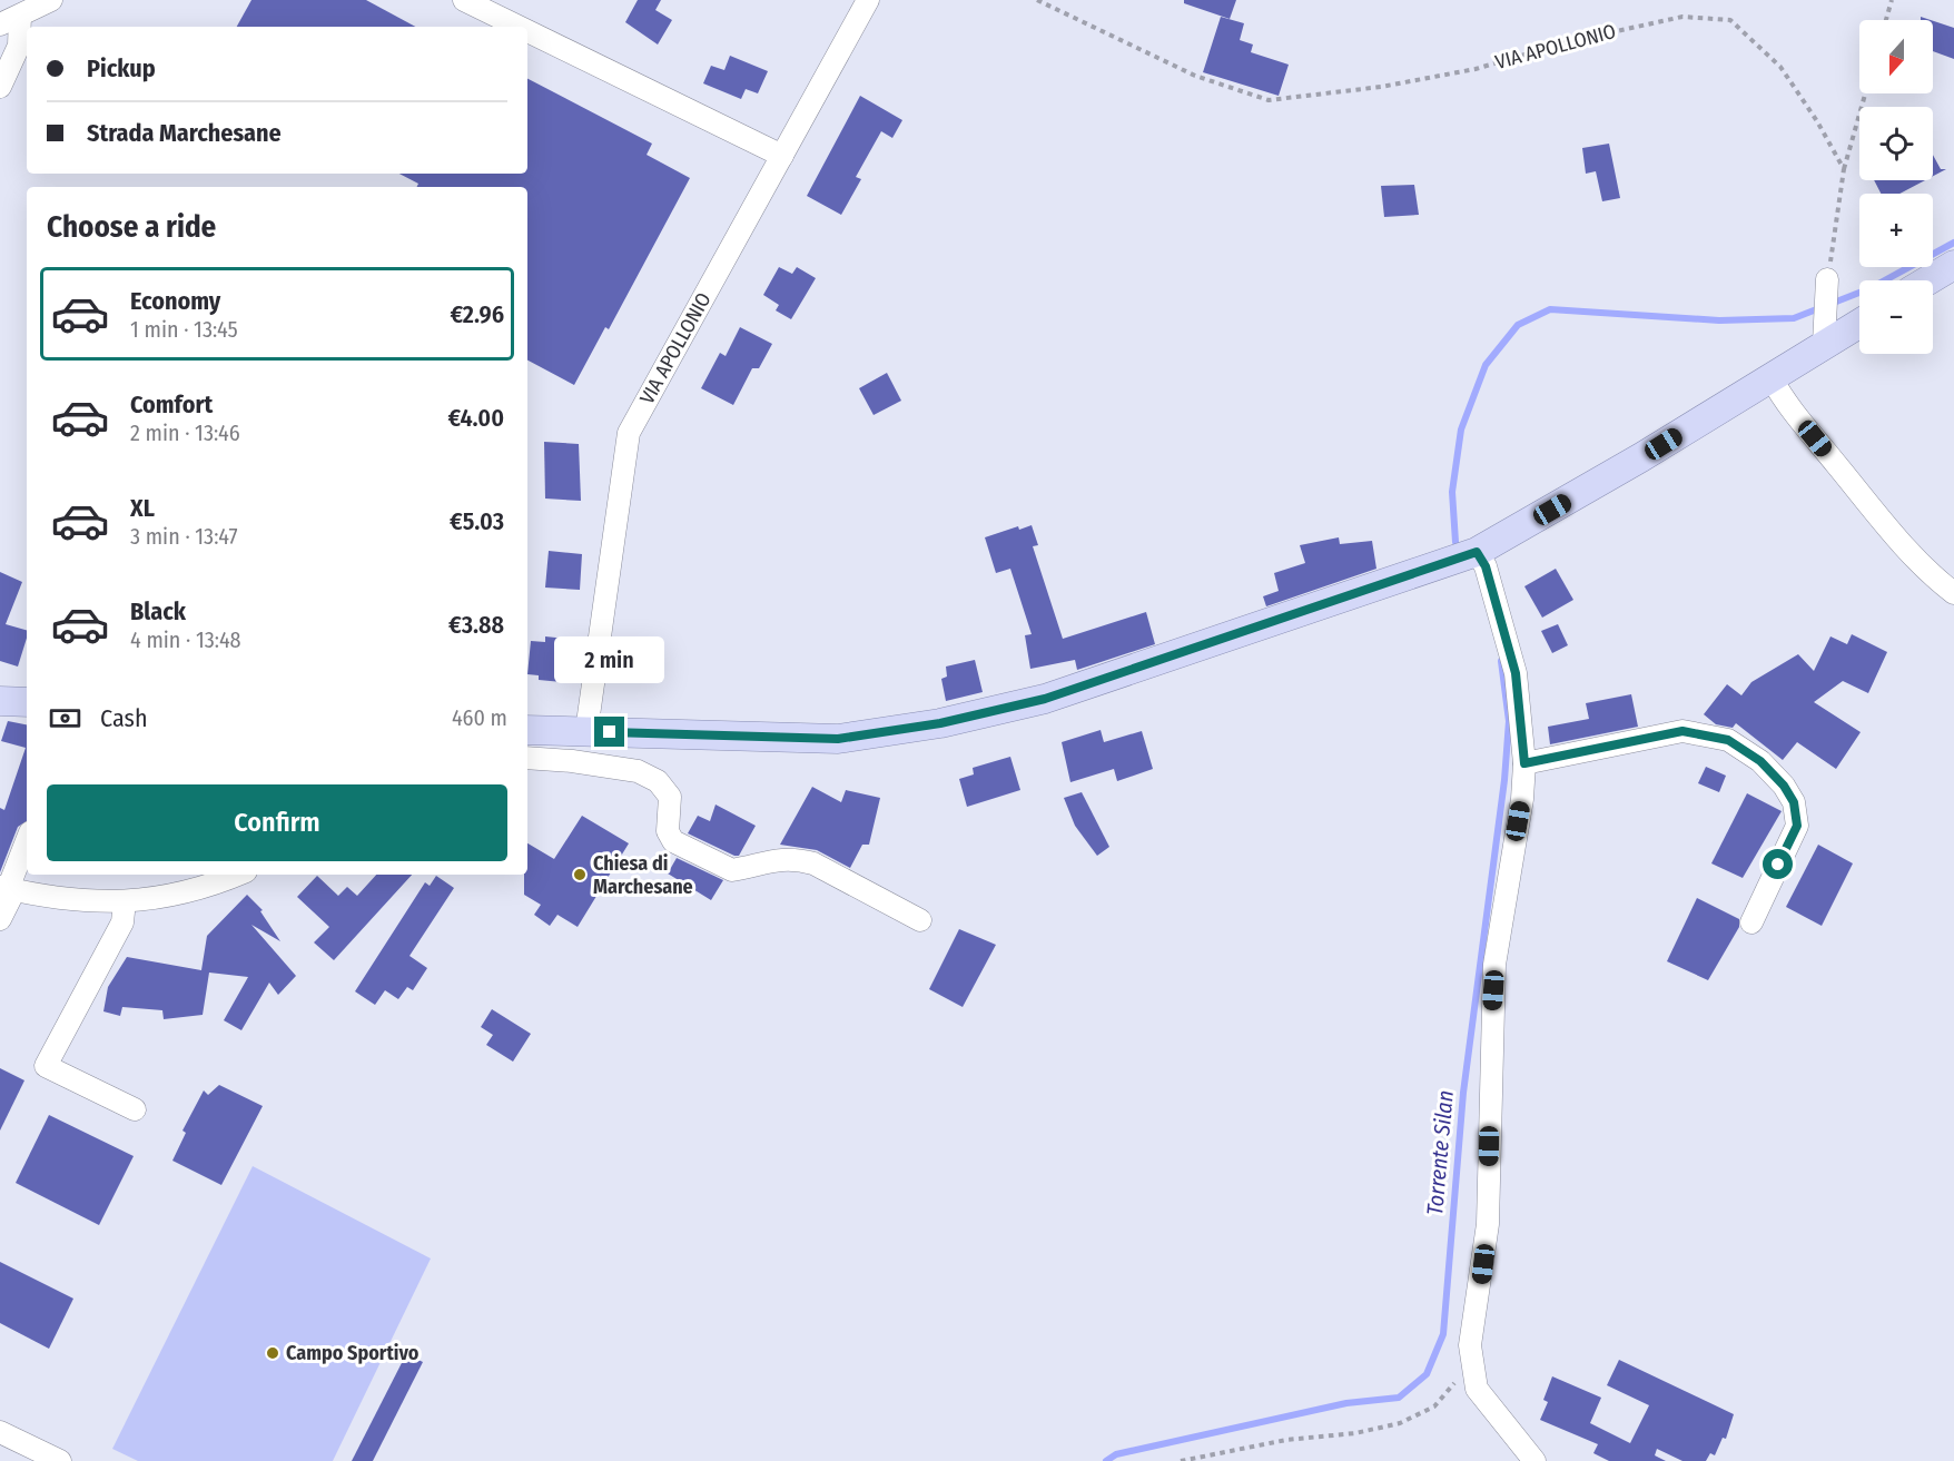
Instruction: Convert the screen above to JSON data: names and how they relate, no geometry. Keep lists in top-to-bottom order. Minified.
{"streets":{"street":["VIA APOLLONIO"]},"water":["Torrente Silan"],"places":["Chiesa di Marchesane","Campo Sportivo"],"north":"bottom","page":{"map_buttons":["+","−"],"banner":["Pickup","Strada Marchesane"],"heading":"Choose a ride","list":[{"name":"Economy","note":"1 min · 13:45","value":"€2.96"},{"name":"Comfort","note":"2 min · 13:46","value":"€4.00"},{"name":"XL","note":"3 min · 13:47","value":"€5.03"},{"name":"Black","note":"4 min · 13:48","value":"€3.88"}],"bubble":"2 min","pay":["Cash","460 m"],"buttons":"Confirm"}}
